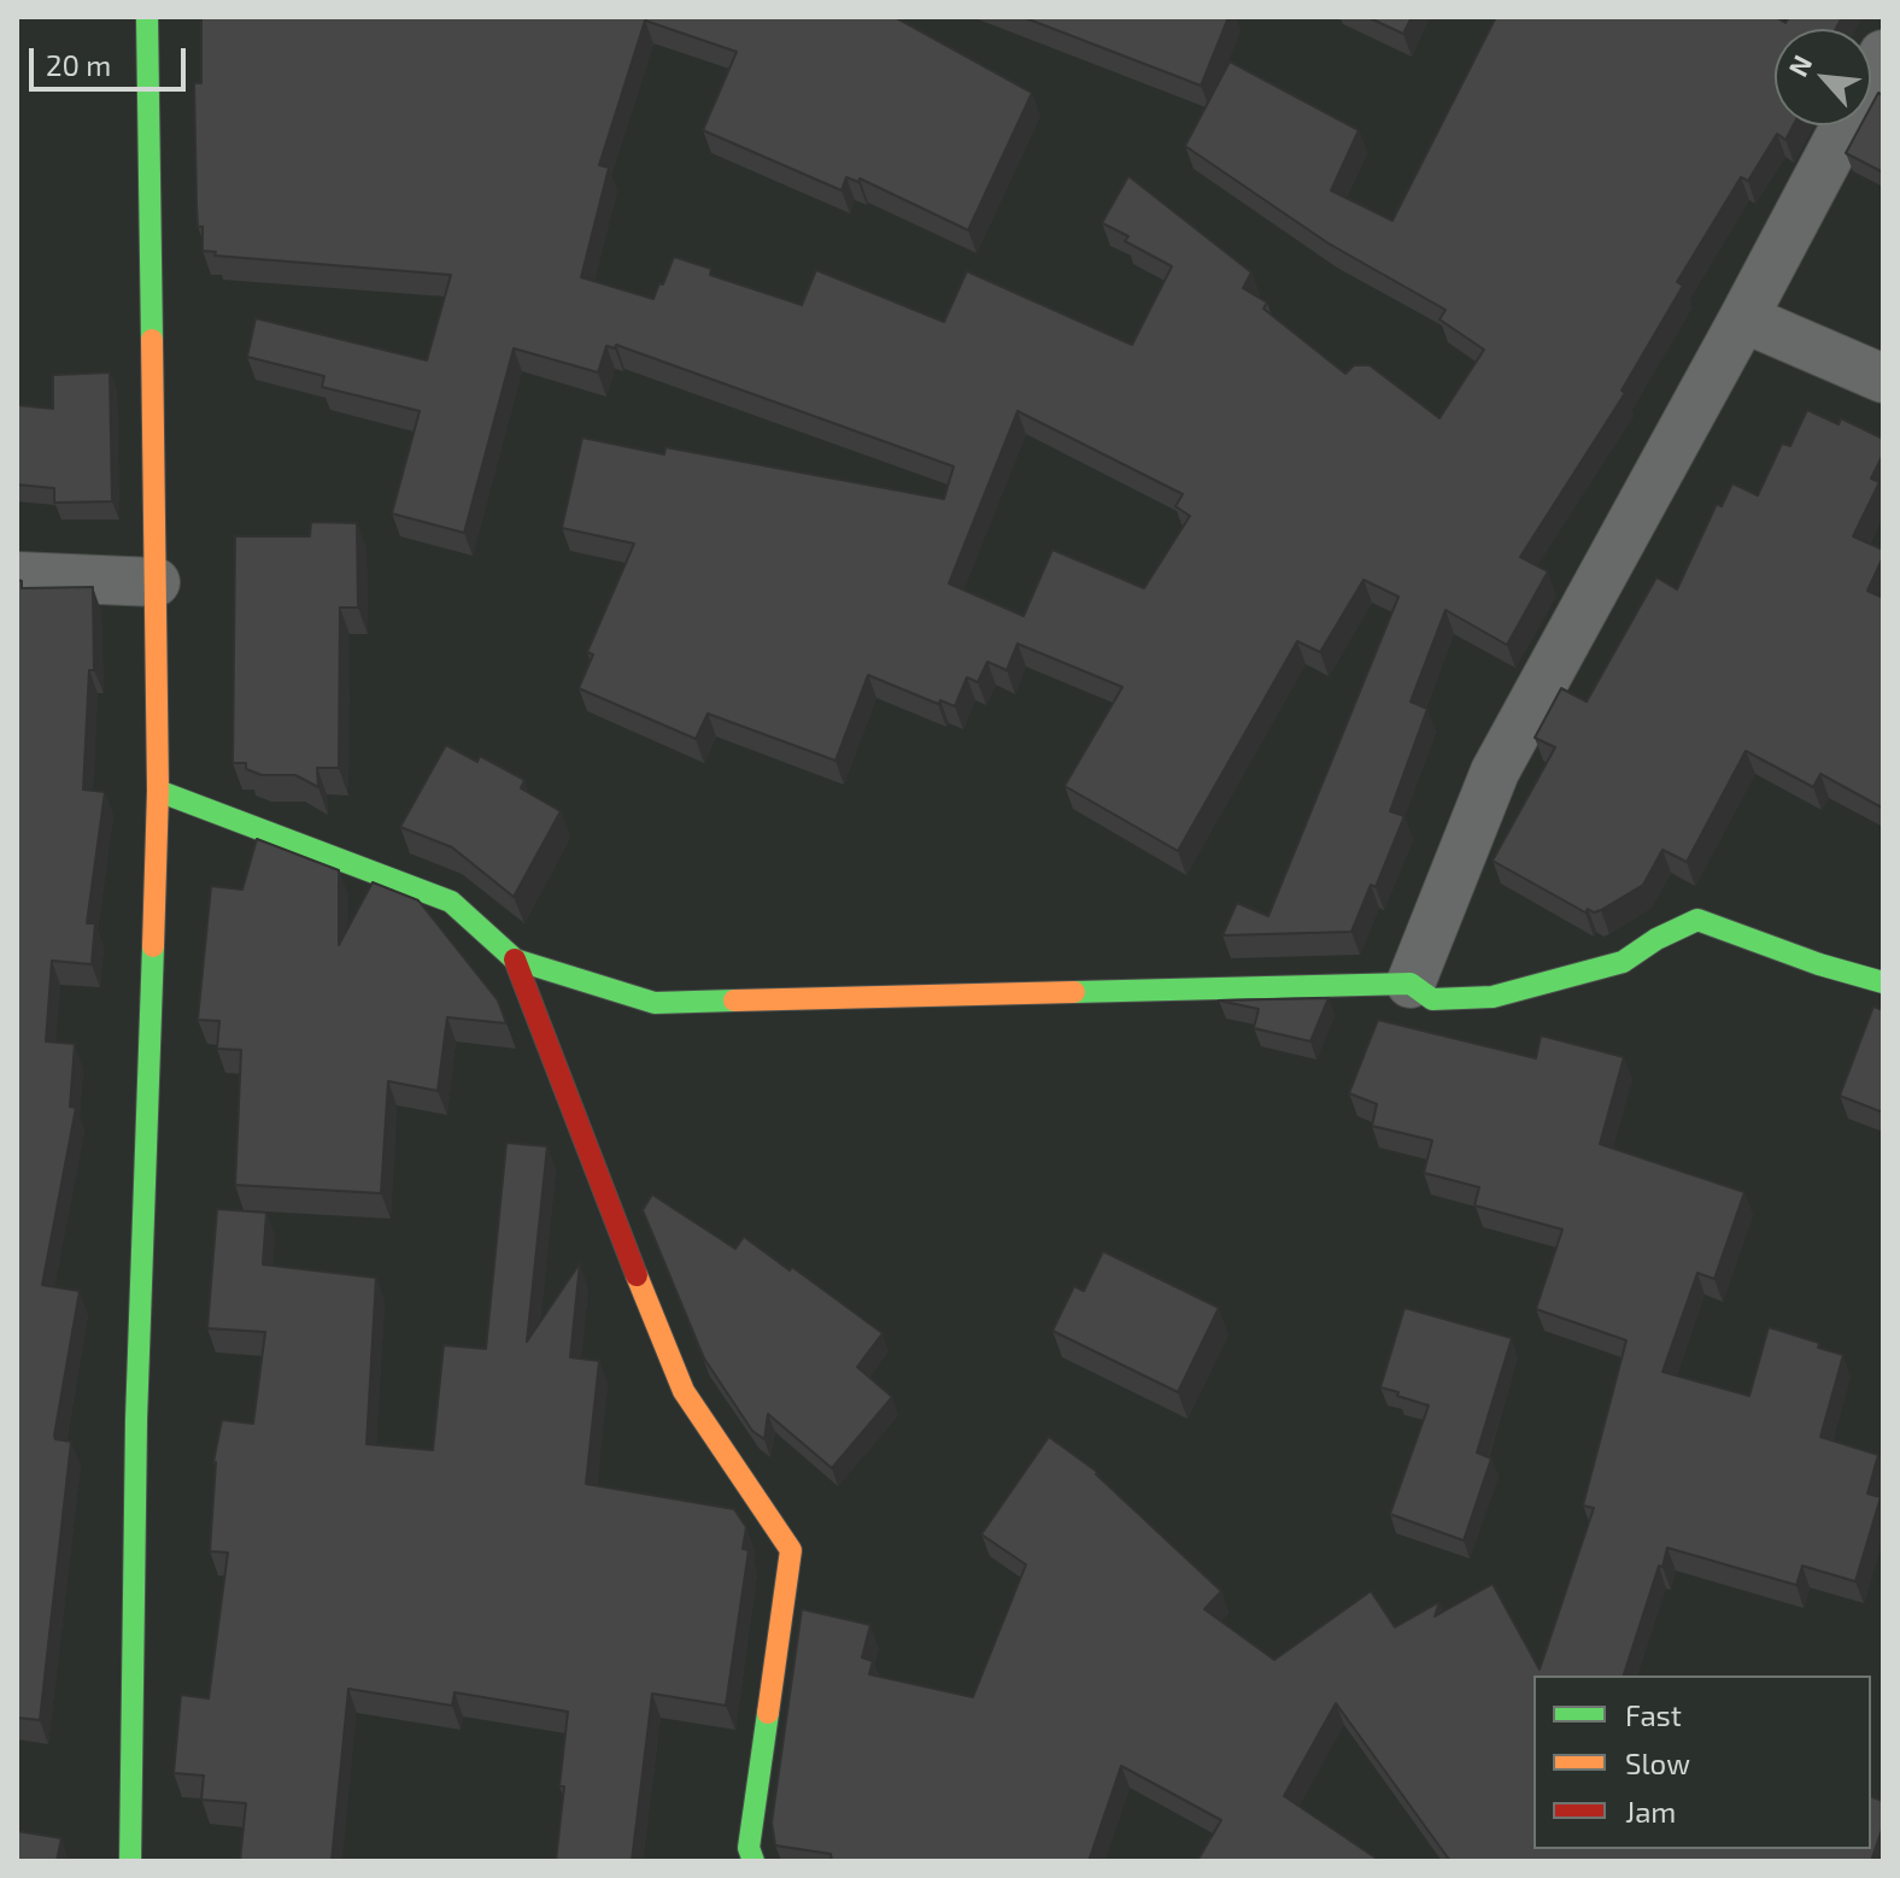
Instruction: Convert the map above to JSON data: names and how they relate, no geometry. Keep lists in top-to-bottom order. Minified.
{"legend":["Fast","Slow","Jam"],"scale_bar":"20 m","north":"top left"}
